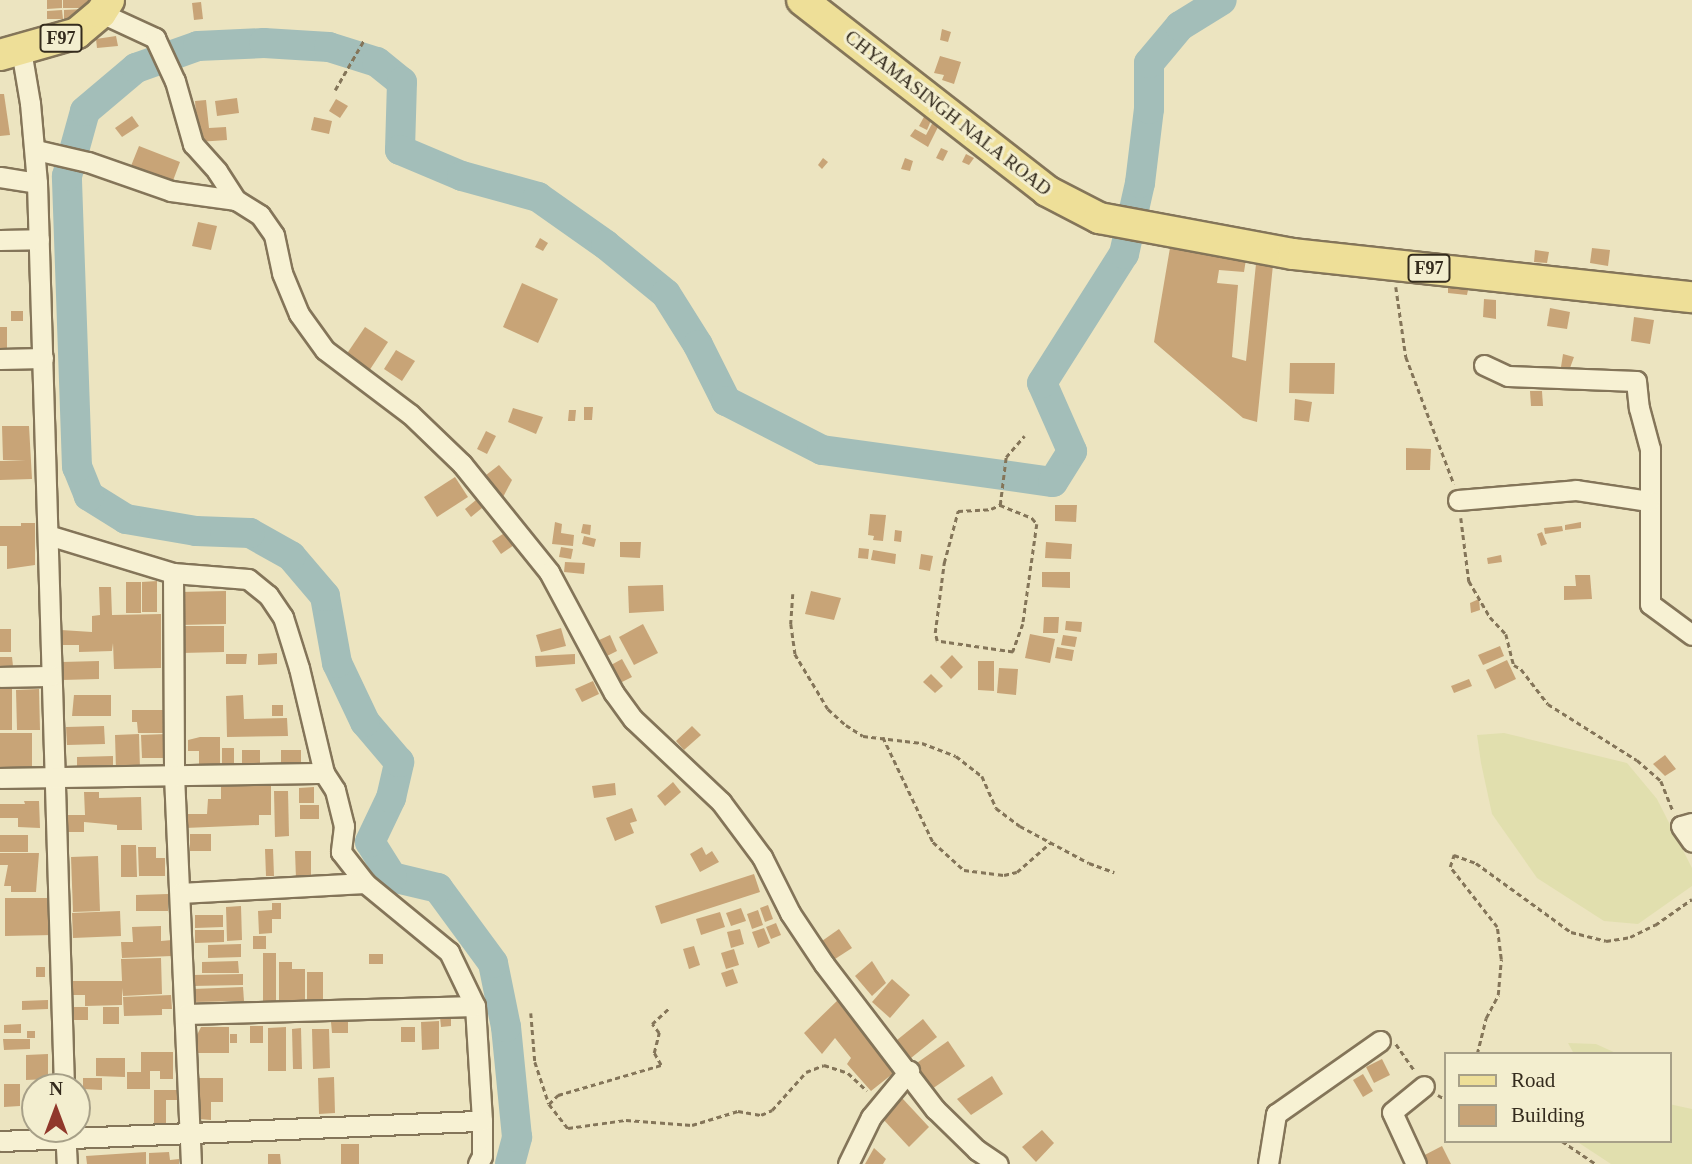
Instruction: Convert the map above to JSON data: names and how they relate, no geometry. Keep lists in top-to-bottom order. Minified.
{"streets":{"main road":["F97","CHYAMASINGH NALA ROAD"]},"crossings":[["F97","CHYAMASINGH NALA ROAD"]],"legend":["Road","Building"],"north":"top"}
